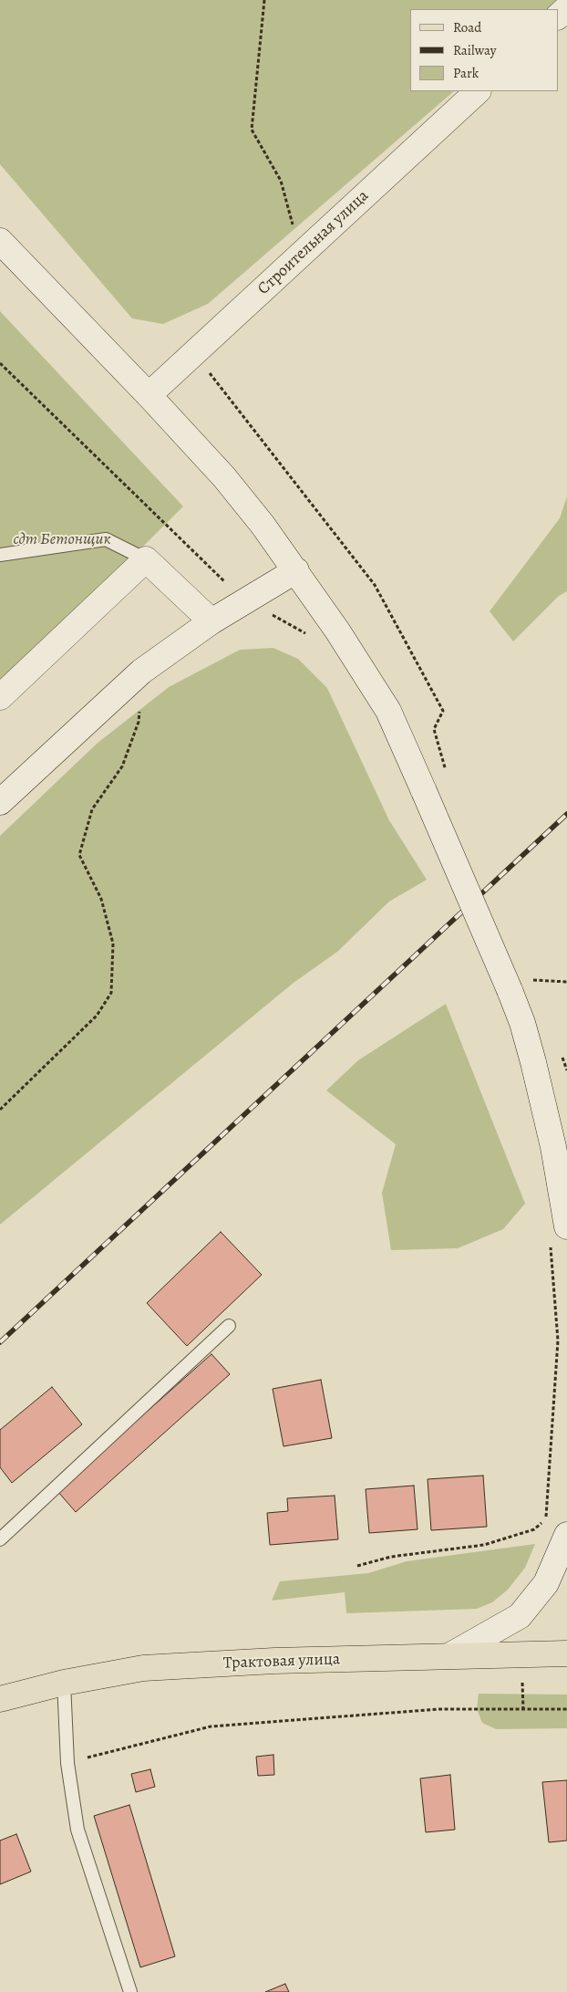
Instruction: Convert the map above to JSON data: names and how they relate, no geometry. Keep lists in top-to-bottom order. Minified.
{"streets":{"main road":["Строительная улица","Трактовая улица"]},"parks":["сдт Бетонщик"],"legend":["Road","Railway","Park"]}
